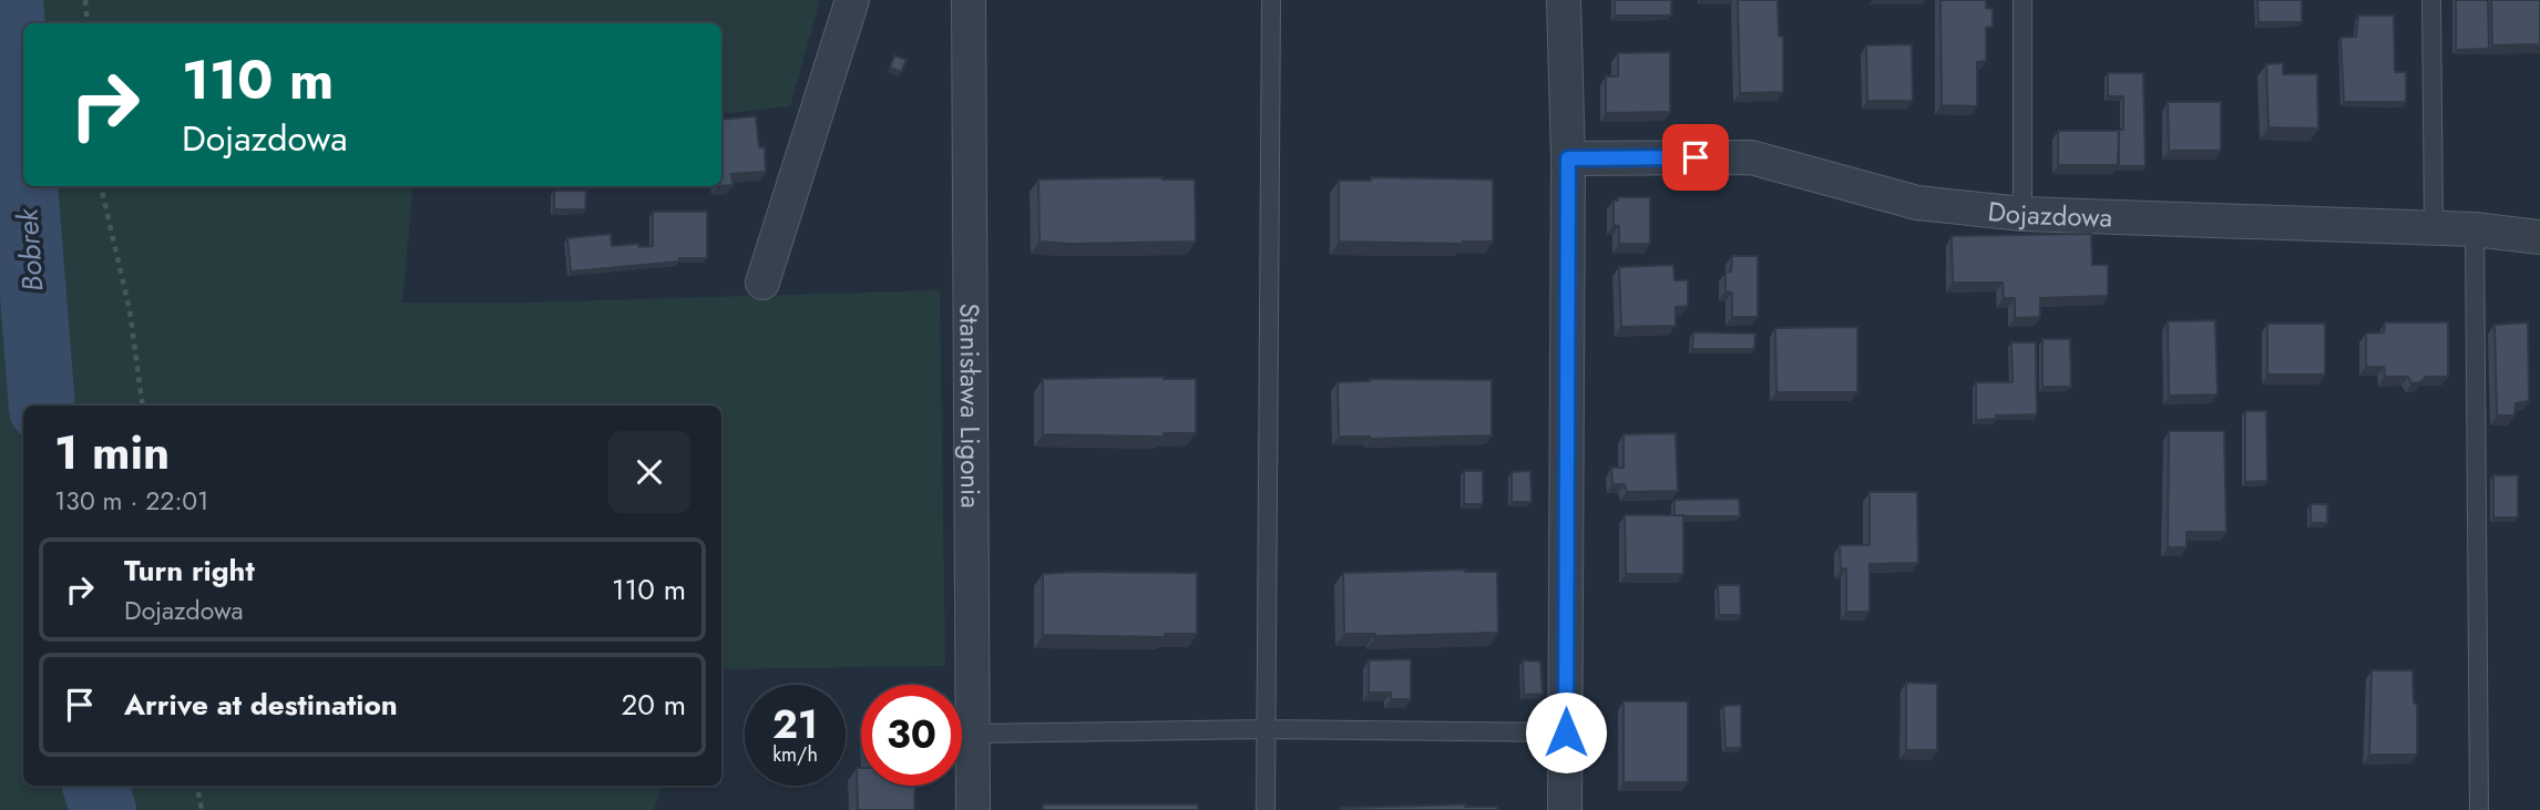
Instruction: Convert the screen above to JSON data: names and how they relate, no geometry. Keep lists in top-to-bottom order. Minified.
{"streets":{"street":["Dojazdowa","Stanisława Ligonia"]},"water":["Bobrek"],"page":{"turn":["110 m","Dojazdowa"],"heading":["1 min","130 m · 22:01"],"list":[{"name":"Turn right","note":"Dojazdowa","value":"110 m"},{"name":"Arrive at destination","value":"20 m"}],"speed":"21 km/h","limit":"30"}}
